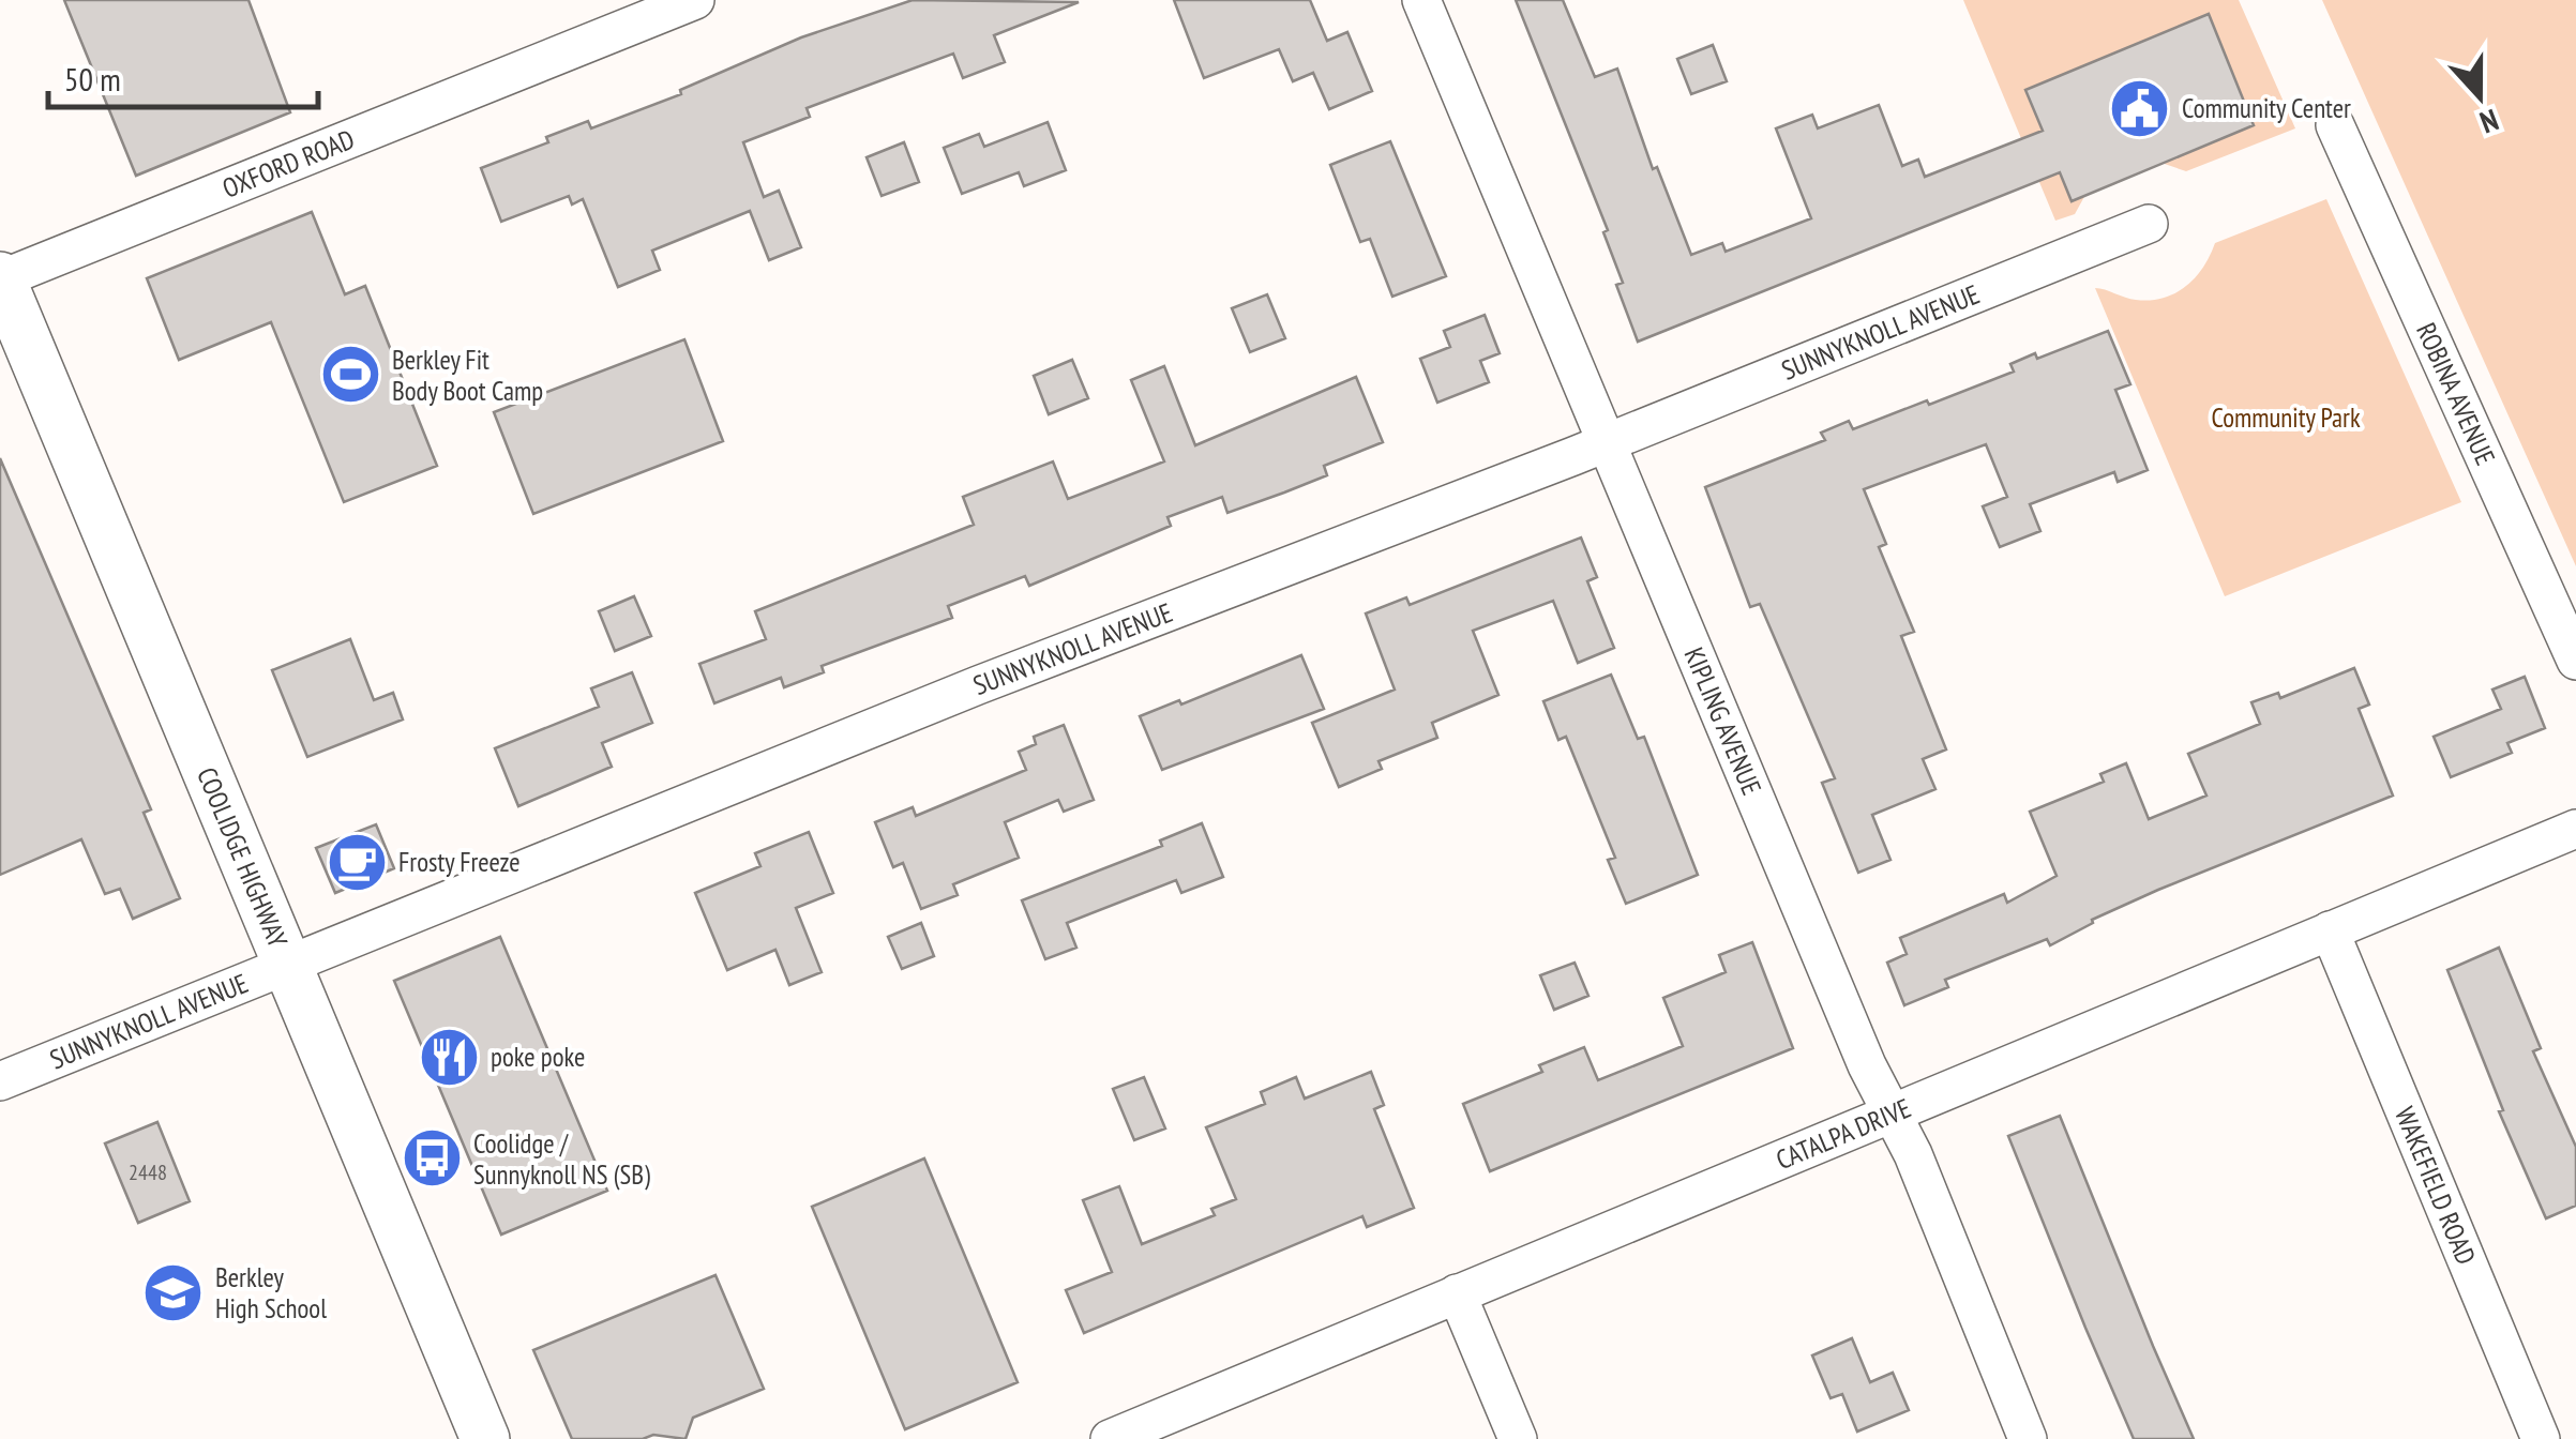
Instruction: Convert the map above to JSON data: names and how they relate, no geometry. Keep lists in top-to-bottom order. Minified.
{"streets":{"main road":["COOLIDGE HIGHWAY"],"street":["OXFORD ROAD","SUNNYKNOLL AVENUE","ROBINA AVENUE","KIPLING AVENUE","CATALPA DRIVE","WAKEFIELD ROAD"]},"crossings":[["OXFORD ROAD","COOLIDGE HIGHWAY"],["SUNNYKNOLL AVENUE","KIPLING AVENUE"],["SUNNYKNOLL AVENUE","COOLIDGE HIGHWAY"],["KIPLING AVENUE","CATALPA DRIVE"],["CATALPA DRIVE","WAKEFIELD ROAD"]],"parks":["Community Park"],"places":{"public building":["Community Center"],"sports":["Berkley Fit Body Boot Camp"],"cafe":["Frosty Freeze"],"restaurant":["poke poke"],"bus stop":["Coolidge / Sunnyknoll NS (SB)"],"school or university":["Berkley High School"]},"house_numbers":["2448"],"scale_bar":"50 m","north":"bottom"}
